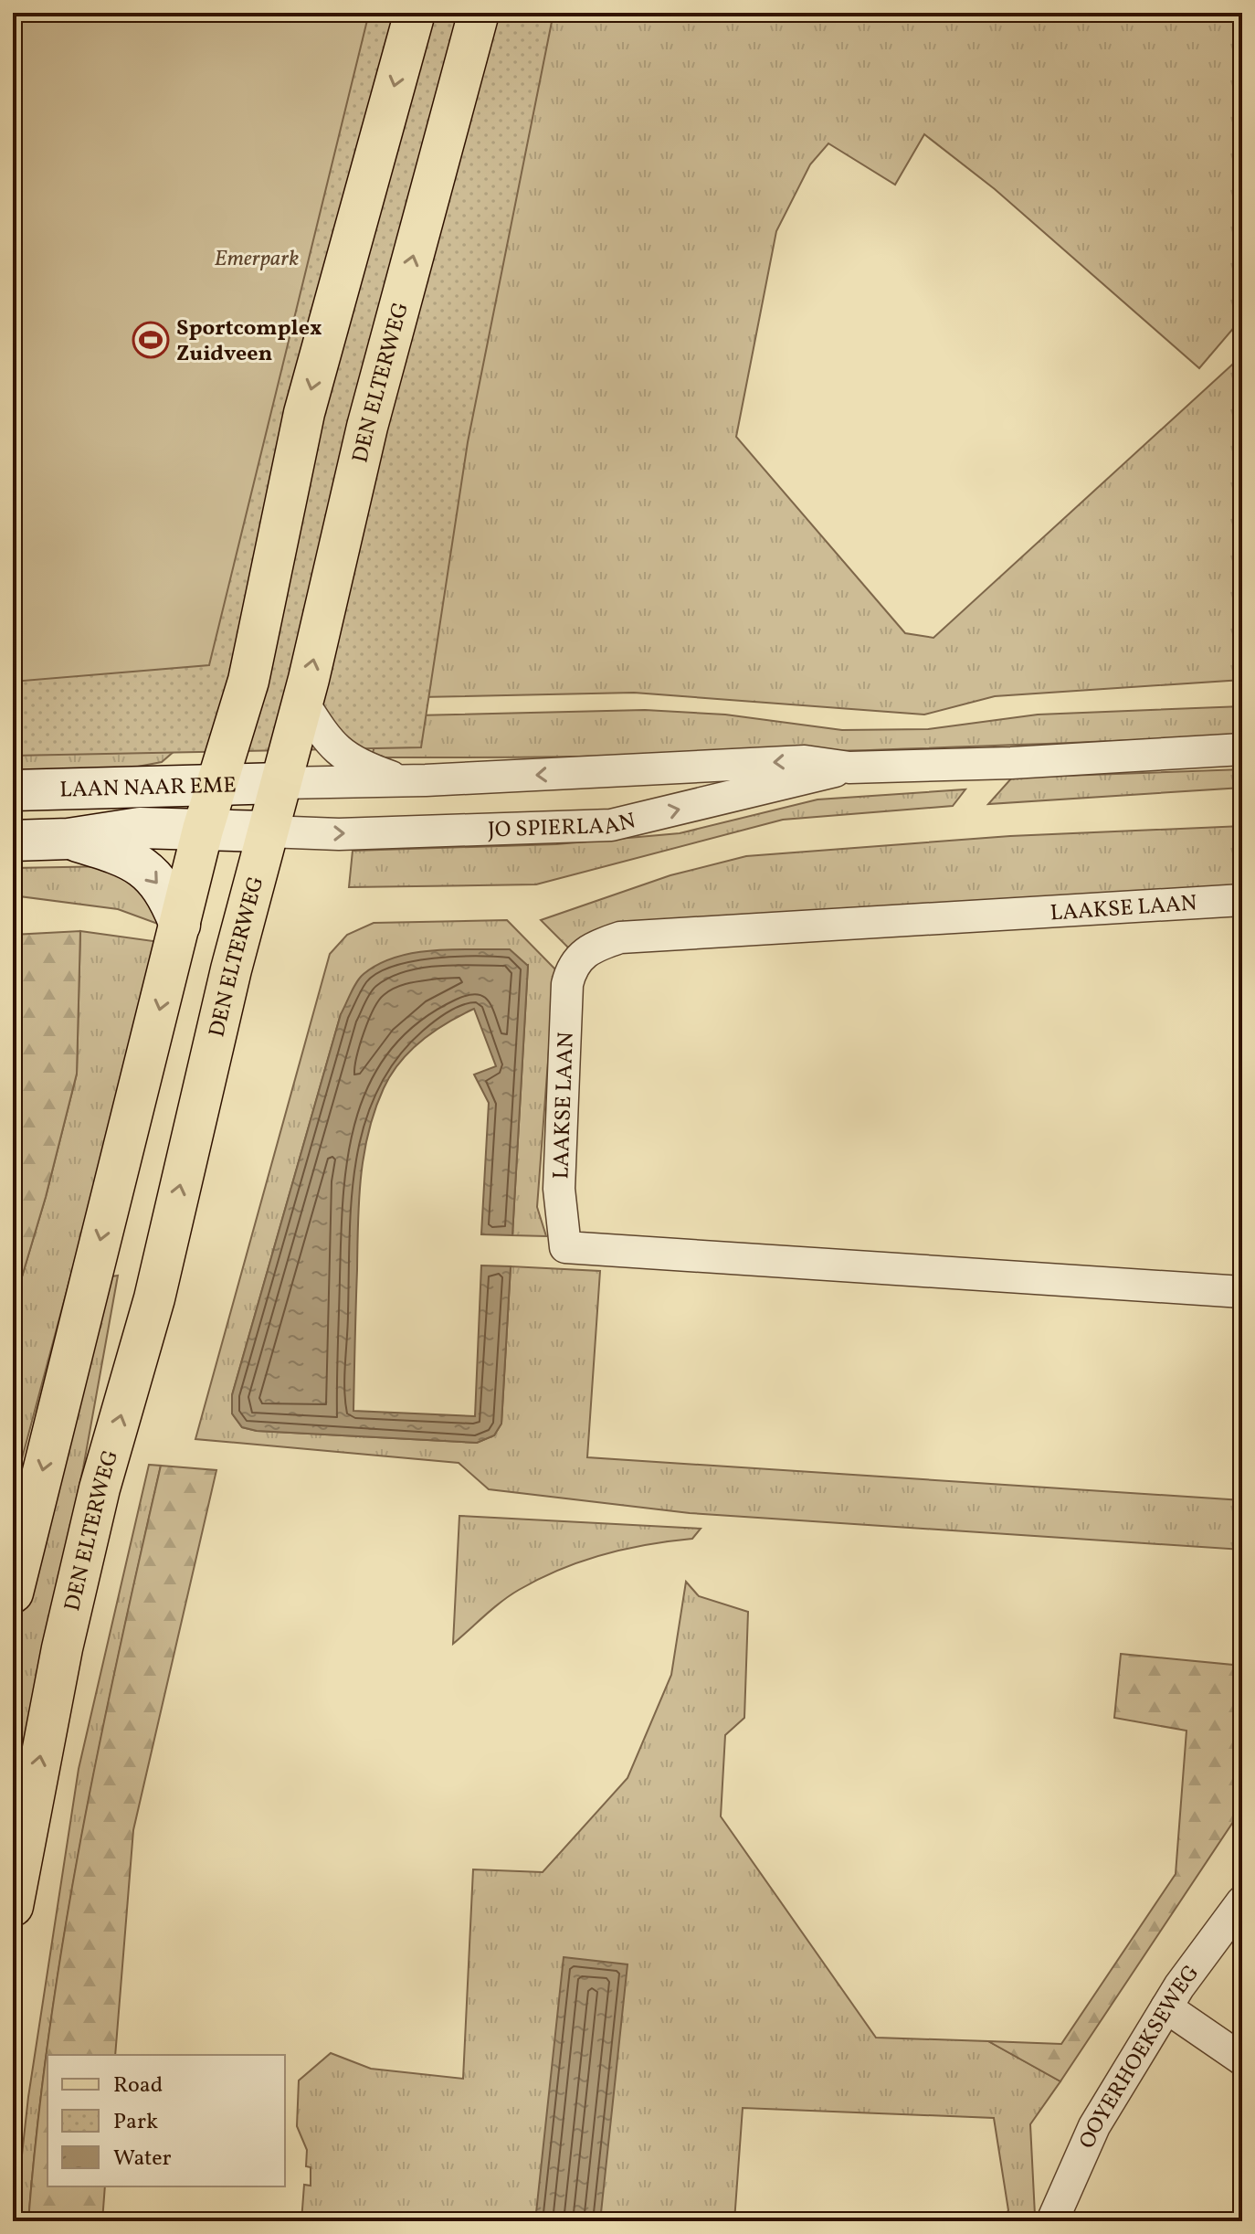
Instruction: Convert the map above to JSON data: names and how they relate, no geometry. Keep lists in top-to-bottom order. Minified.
{"streets":{"main road":["DEN ELTERWEG"],"street":["LAAN NAAR EME","JO SPIERLAAN","LAAKSE LAAN","OOYERHOEKSEWEG"]},"crossings":[["DEN ELTERWEG","LAAN NAAR EME"],["DEN ELTERWEG","JO SPIERLAAN"],["LAAN NAAR EME","JO SPIERLAAN"]],"parks":["Emerpark"],"places":{"sports":["Sportcomplex Zuidveen"]},"legend":["Road","Park","Water"]}
